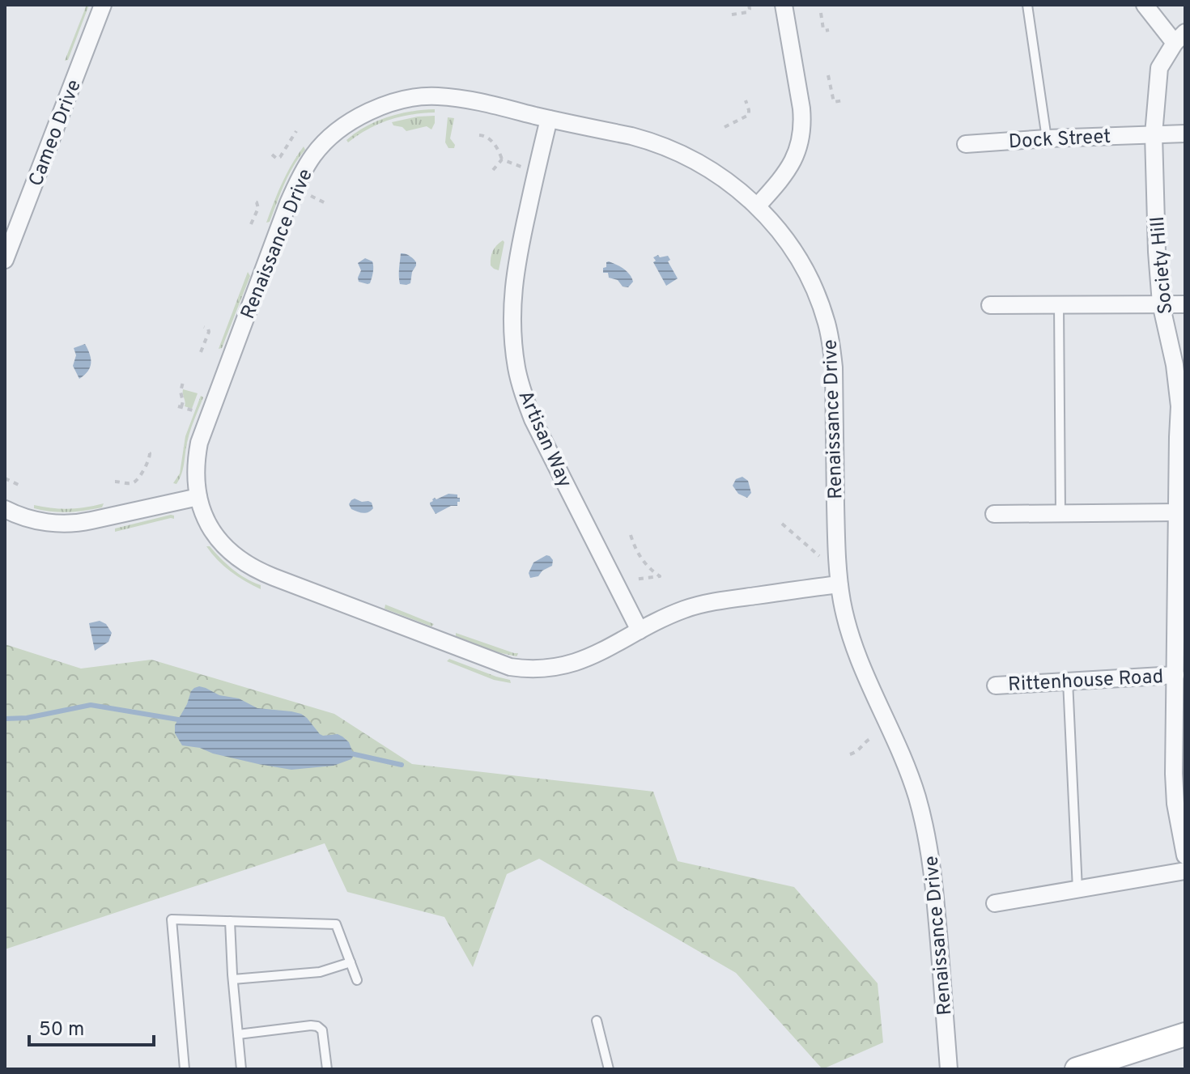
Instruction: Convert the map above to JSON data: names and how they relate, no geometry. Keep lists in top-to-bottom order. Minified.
{"streets":{"street":["Cameo Drive","Dock Street","Renaissance Drive","Society Hill","Artisan Way","Rittenhouse Road"]},"crossings":[["Dock Street","Society Hill"],["Renaissance Drive","Artisan Way"],["Society Hill","Rittenhouse Road"]],"scale_bar":"50 m"}
